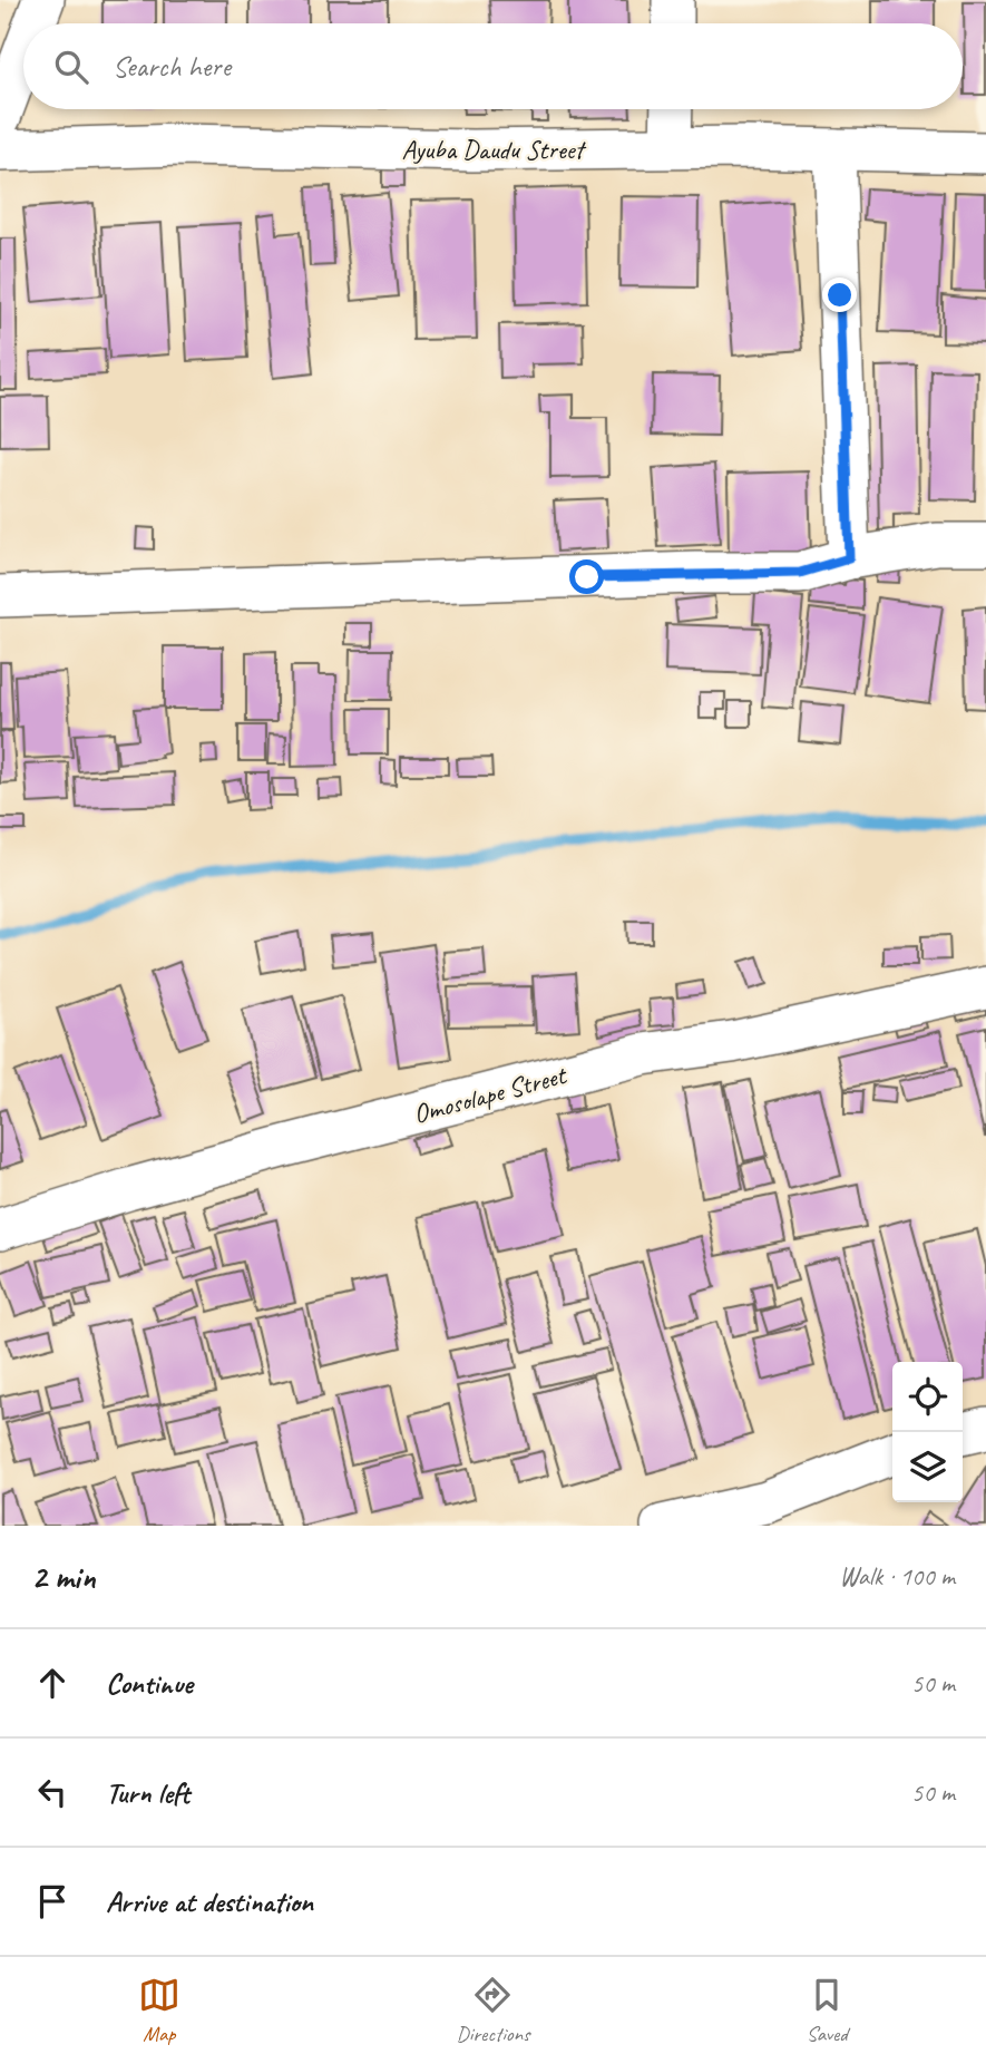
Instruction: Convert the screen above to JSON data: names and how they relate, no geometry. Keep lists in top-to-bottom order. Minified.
{"streets":{"street":["Ayuba Daudu Street","Omosolape Street"]},"page":{"search":"Search here","heading":["2 min","Walk · 100 m"],"list":[["Continue","50 m"],["Turn left","50 m"],"Arrive at destination"],"nav":["Map","Directions","Saved"]}}
